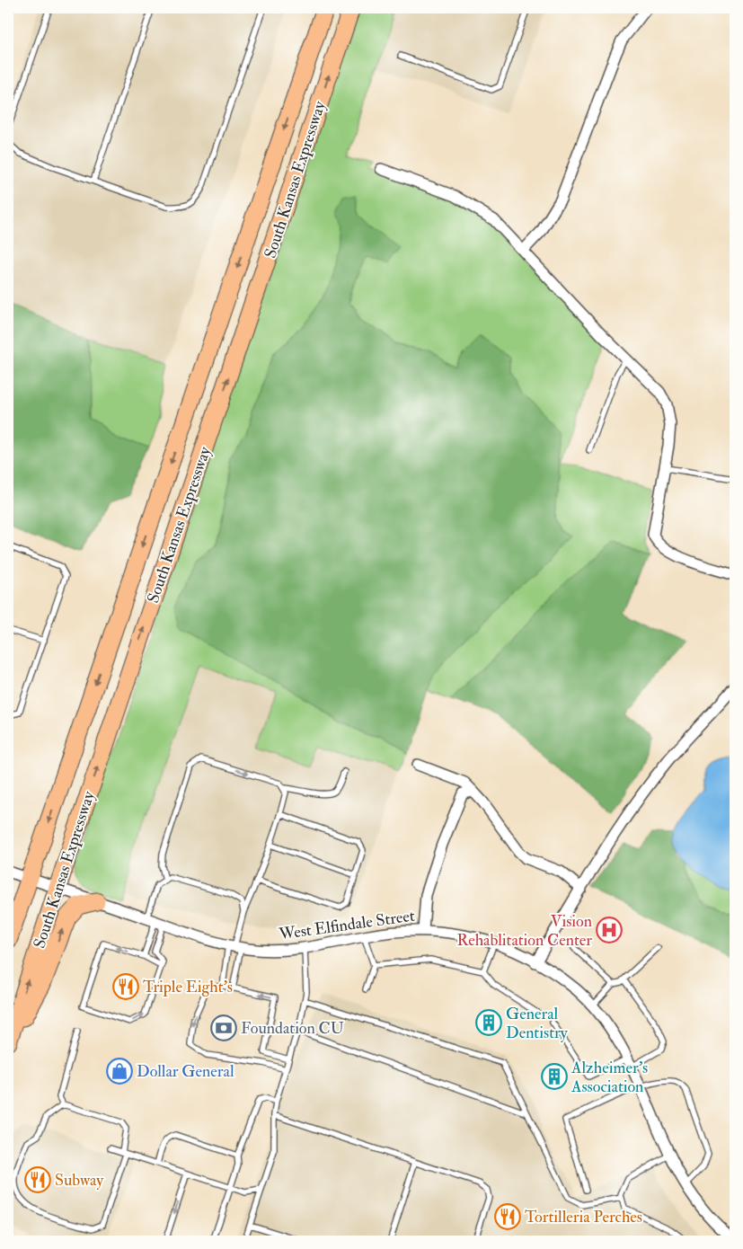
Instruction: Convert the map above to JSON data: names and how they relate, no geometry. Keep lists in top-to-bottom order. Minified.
{"streets":{"main road":["South Kansas Expressway"],"street":["West Elfindale Street"]},"crossings":[["South Kansas Expressway","West Elfindale Street"]],"places":{"hospital":["Vision Rehablitation Center"],"restaurant":["Triple Eight's","Subway","Tortilleria Perches"],"building":["General Dentistry","Alzheimer's Association"],"bank":["Foundation CU"],"shop":["Dollar General"]}}
